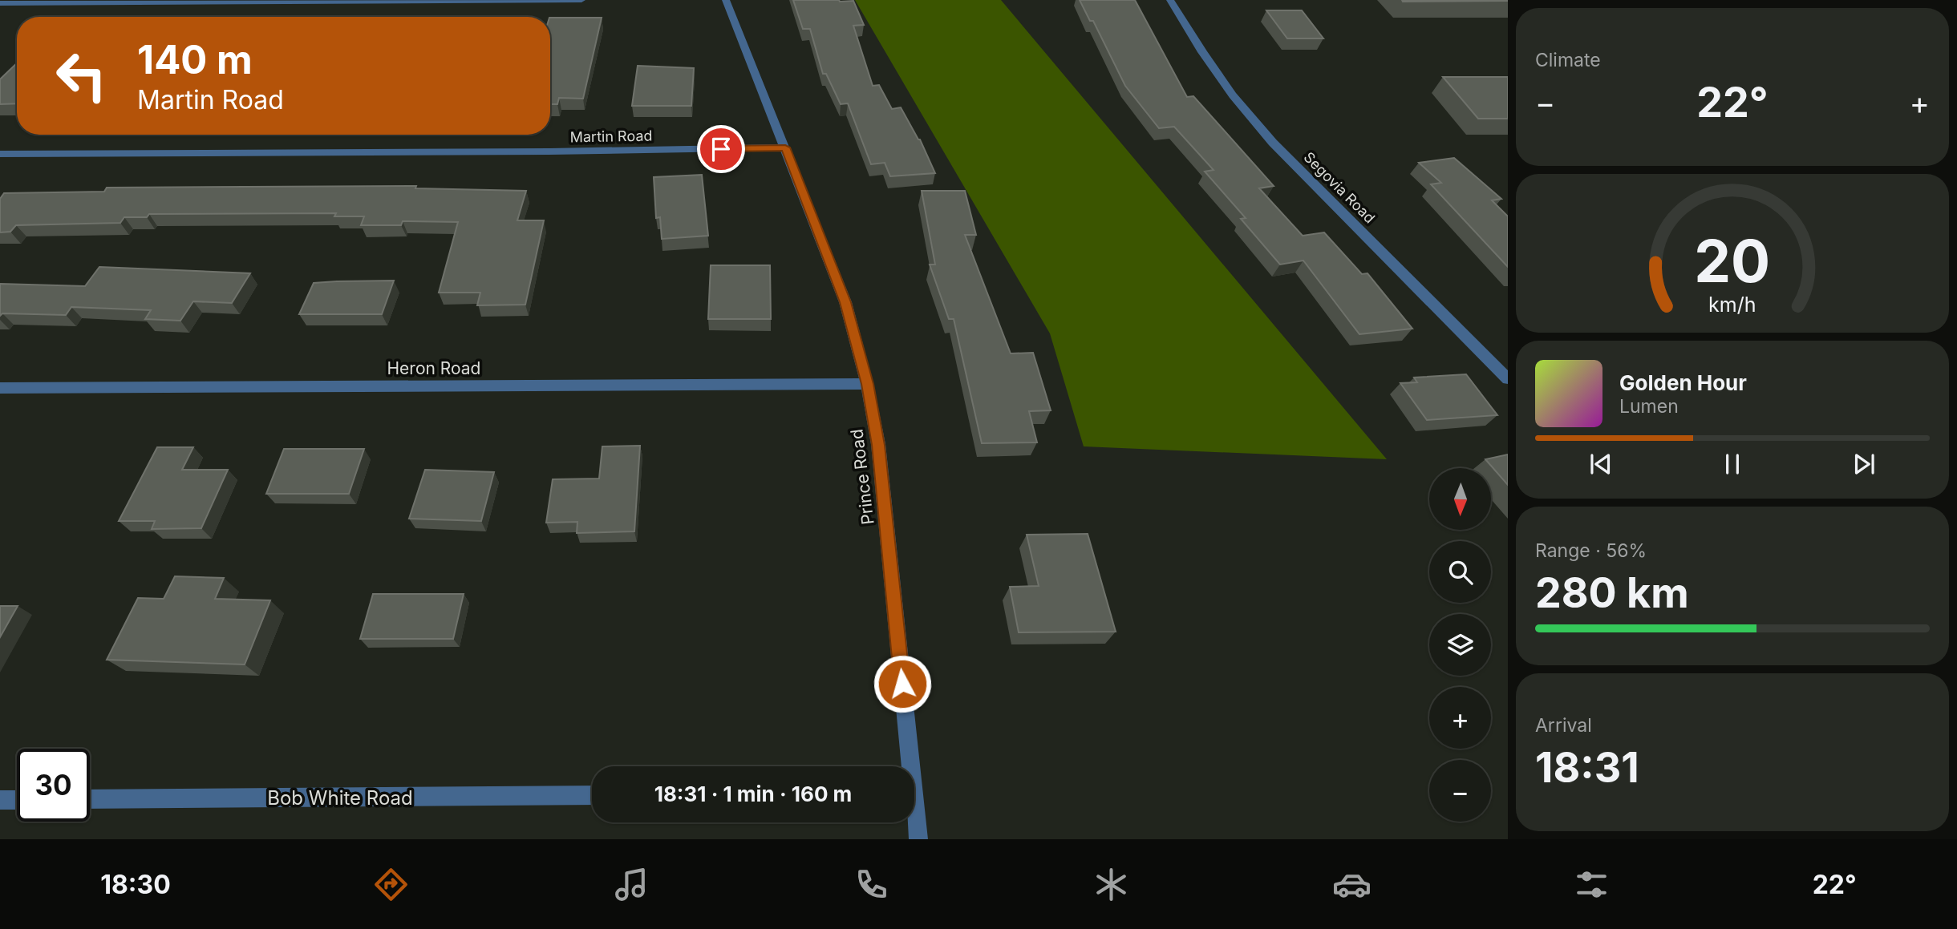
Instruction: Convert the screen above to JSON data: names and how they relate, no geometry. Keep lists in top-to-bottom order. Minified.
{"streets":{"street":["Martin Road","Segovia Road","Heron Road","Prince Road","Bob White Road"]},"crossings":[["Martin Road","Prince Road"],["Heron Road","Prince Road"]],"north":"bottom","page":{"tile":["Climate",["Range · 56%","280 km"],["Arrival","18:31"]],"turn":["140 m","Martin Road"],"heat":["−","22°","+"],"song":["Golden Hour","Lumen"],"map_buttons":["+","−"],"limit":"30","trip":"18:31 · 1 min · 160 m","tabs":["18:30","22°"],"gauge":["20","km/h"]}}
